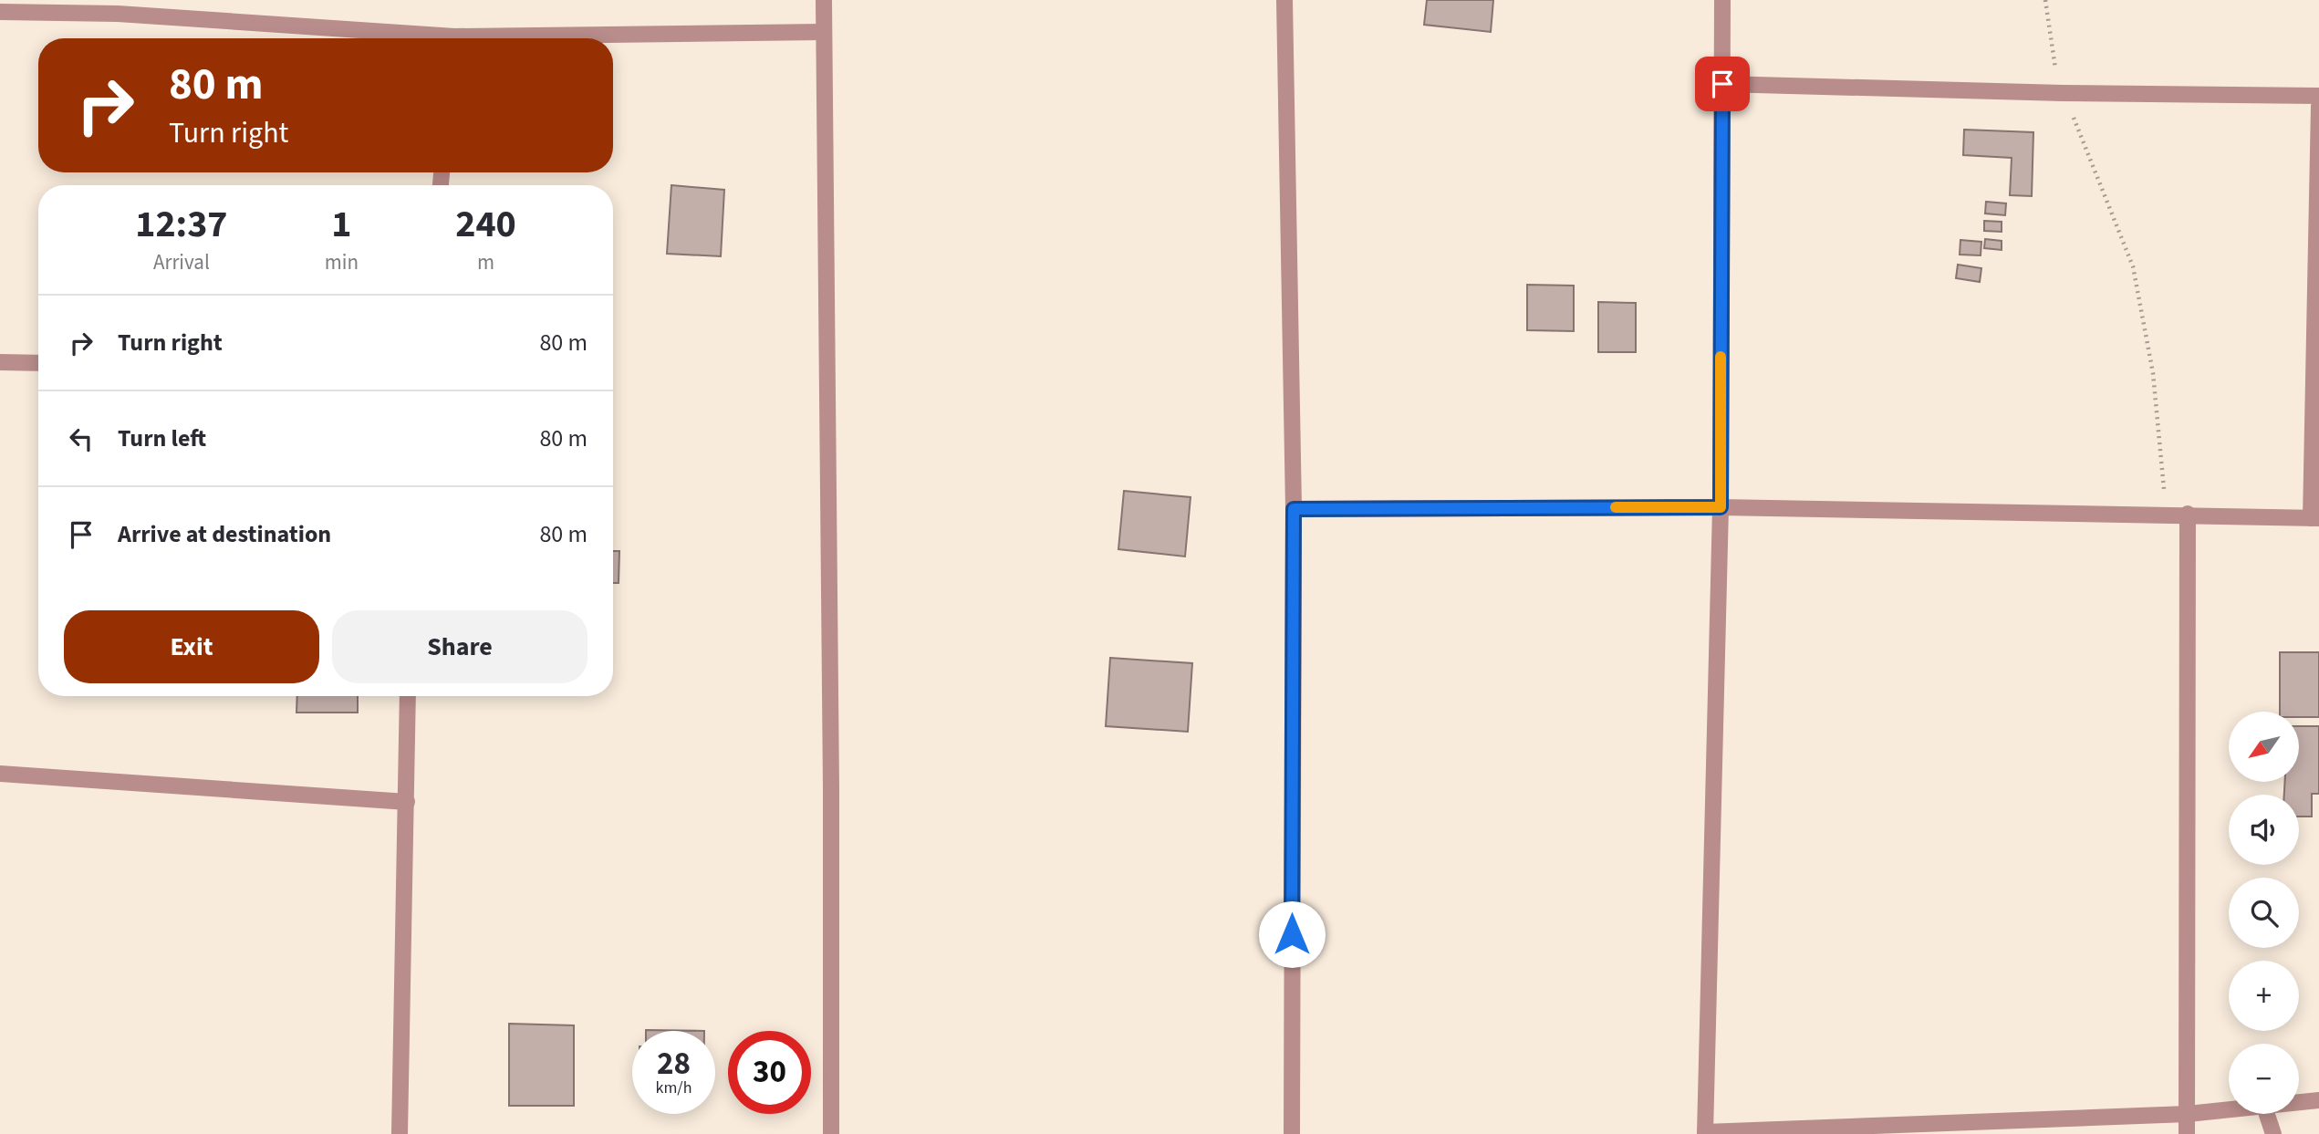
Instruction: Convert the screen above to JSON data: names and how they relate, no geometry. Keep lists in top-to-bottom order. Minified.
{"north":"bottom left","page":{"turn":["80 m","Turn right"],"eta":["12:37","Arrival","1","min","240","m"],"list":[{"name":"Turn right","value":"80 m"},{"name":"Turn left","value":"80 m"},{"name":"Arrive at destination","value":"80 m"}],"buttons":["Exit","Share"],"map_buttons":["+","−"],"speed":"28 km/h","limit":"30"}}
